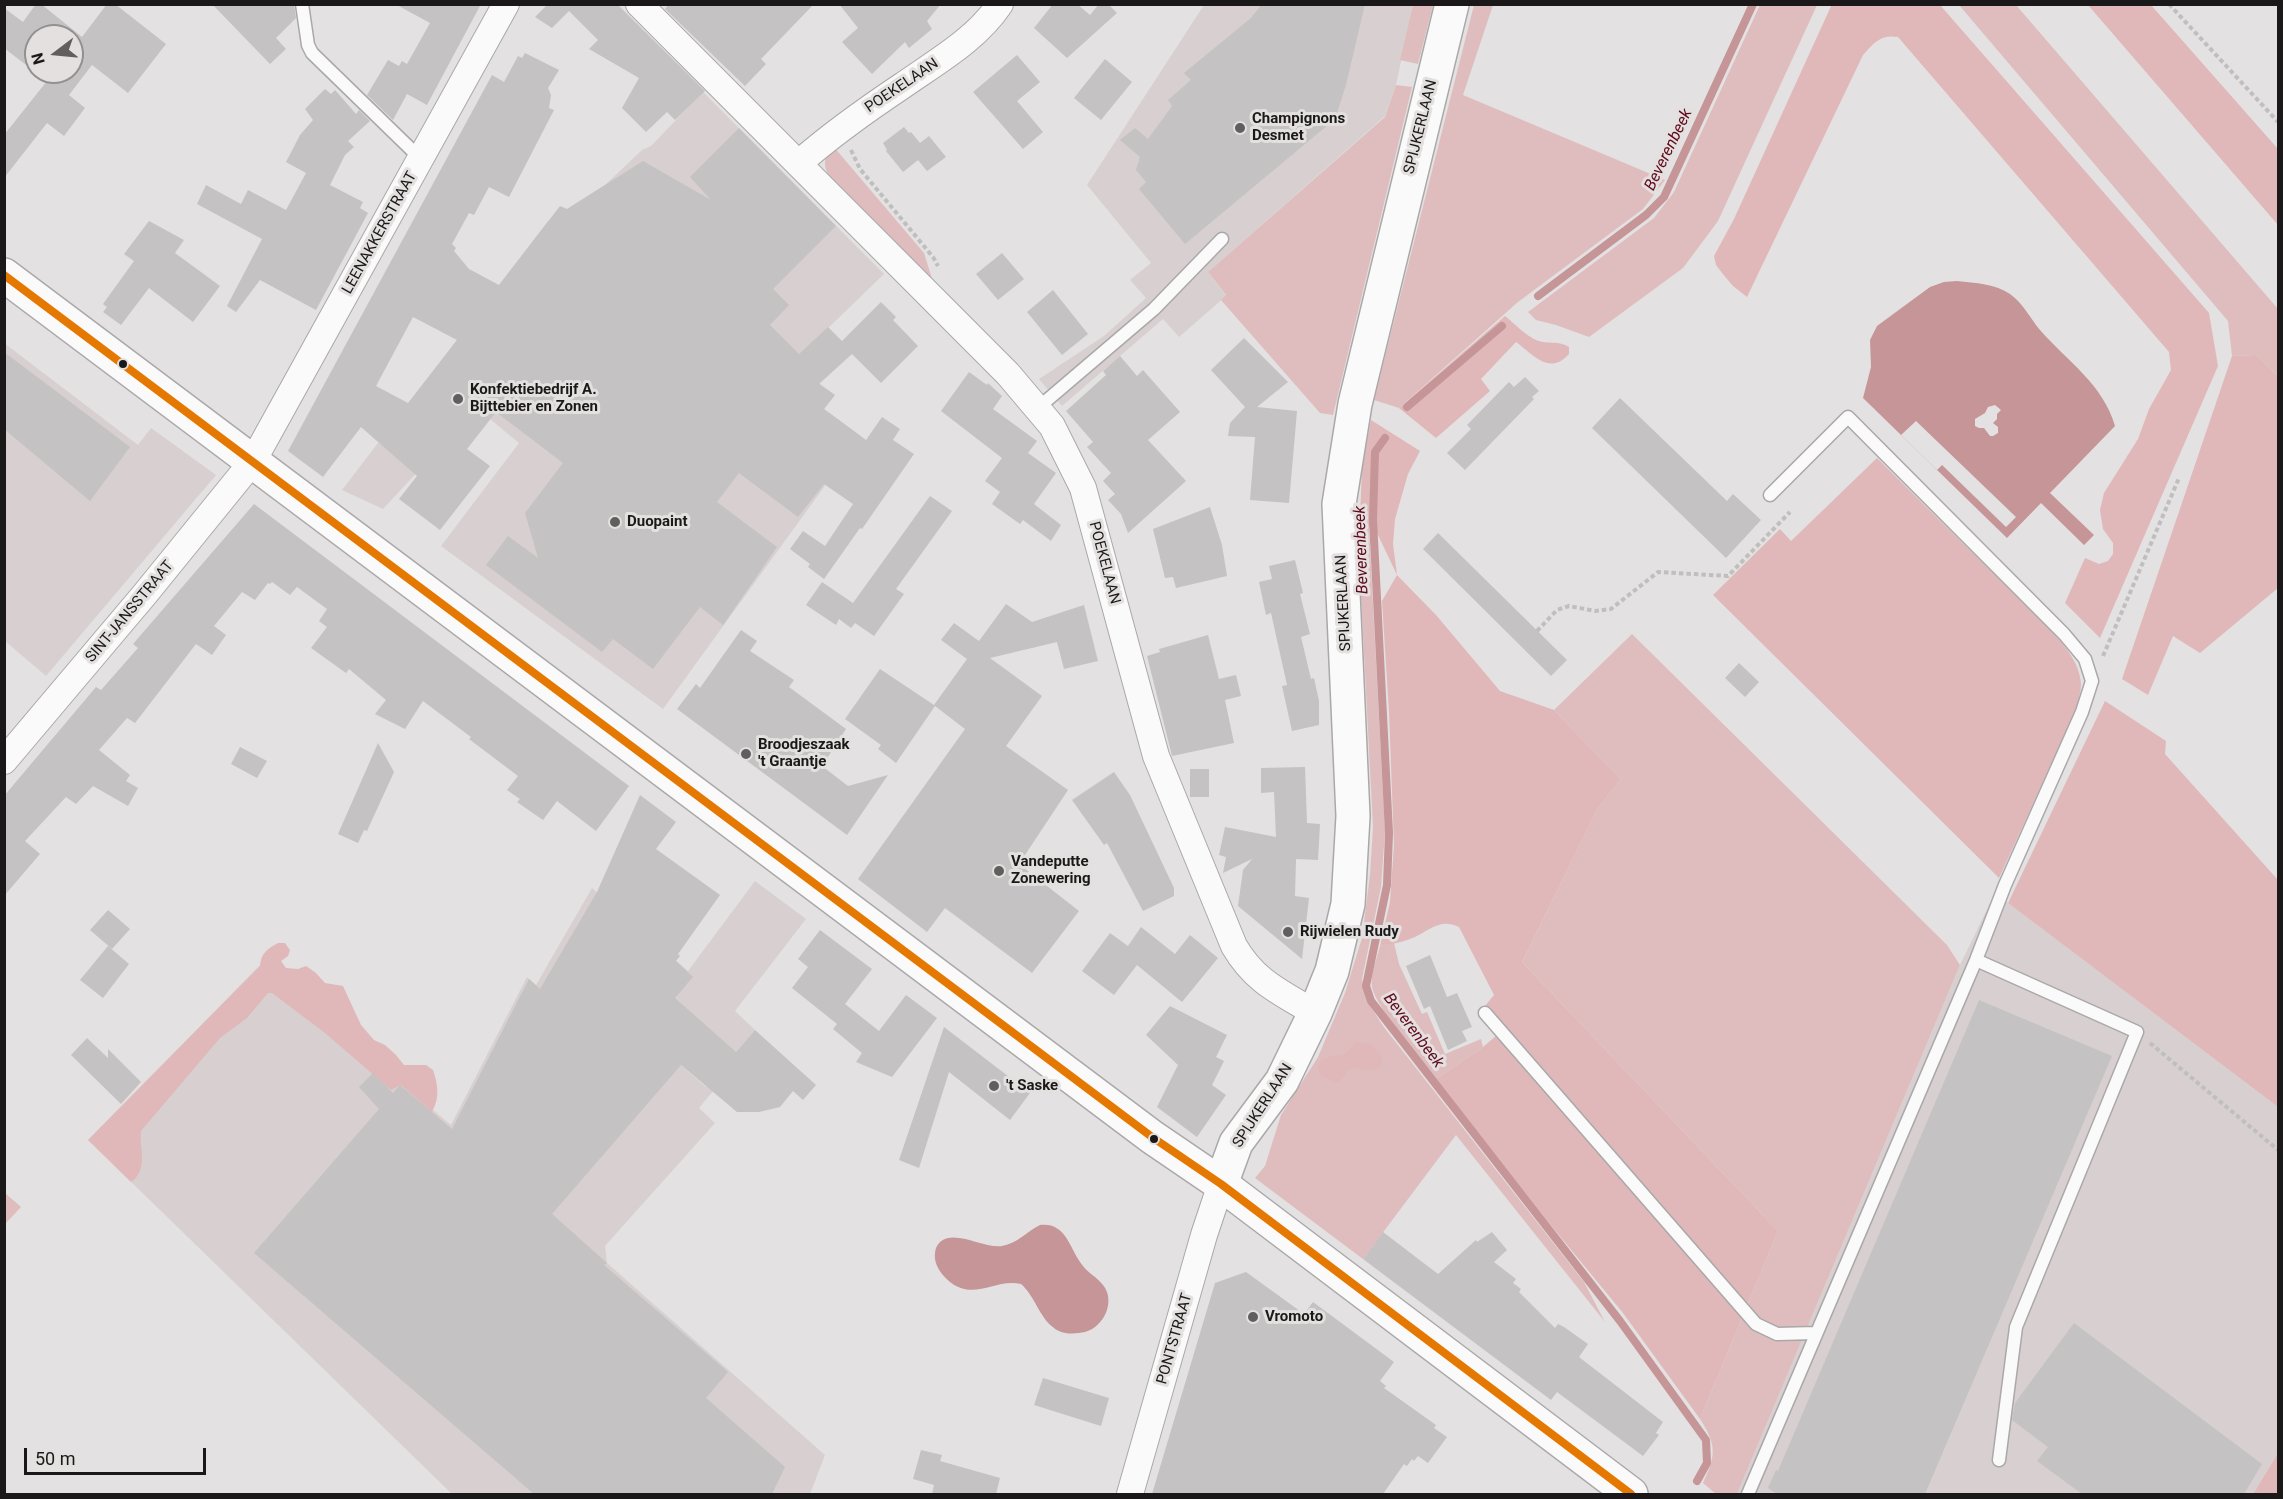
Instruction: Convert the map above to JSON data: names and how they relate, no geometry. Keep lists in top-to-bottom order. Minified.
{"streets":{"main road":["SPIJKERLAAN"],"street":["POEKELAAN","LEENAKKERSTRAAT","SINT-JANSSTRAAT","PONTSTRAAT"]},"crossings":[["POEKELAAN","SPIJKERLAAN"],["SPIJKERLAAN","PONTSTRAAT"],["LEENAKKERSTRAAT","SINT-JANSSTRAAT"]],"water":["Beverenbeek"],"places":["Champignons Desmet","Konfektiebedrijf A. Bijttebier en Zonen","Duopaint","Broodjeszaak 't Graantje","Vandeputte Zonewering","Rijwielen Rudy","'t Saske","Vromoto"],"scale_bar":"50 m","north":"left"}
